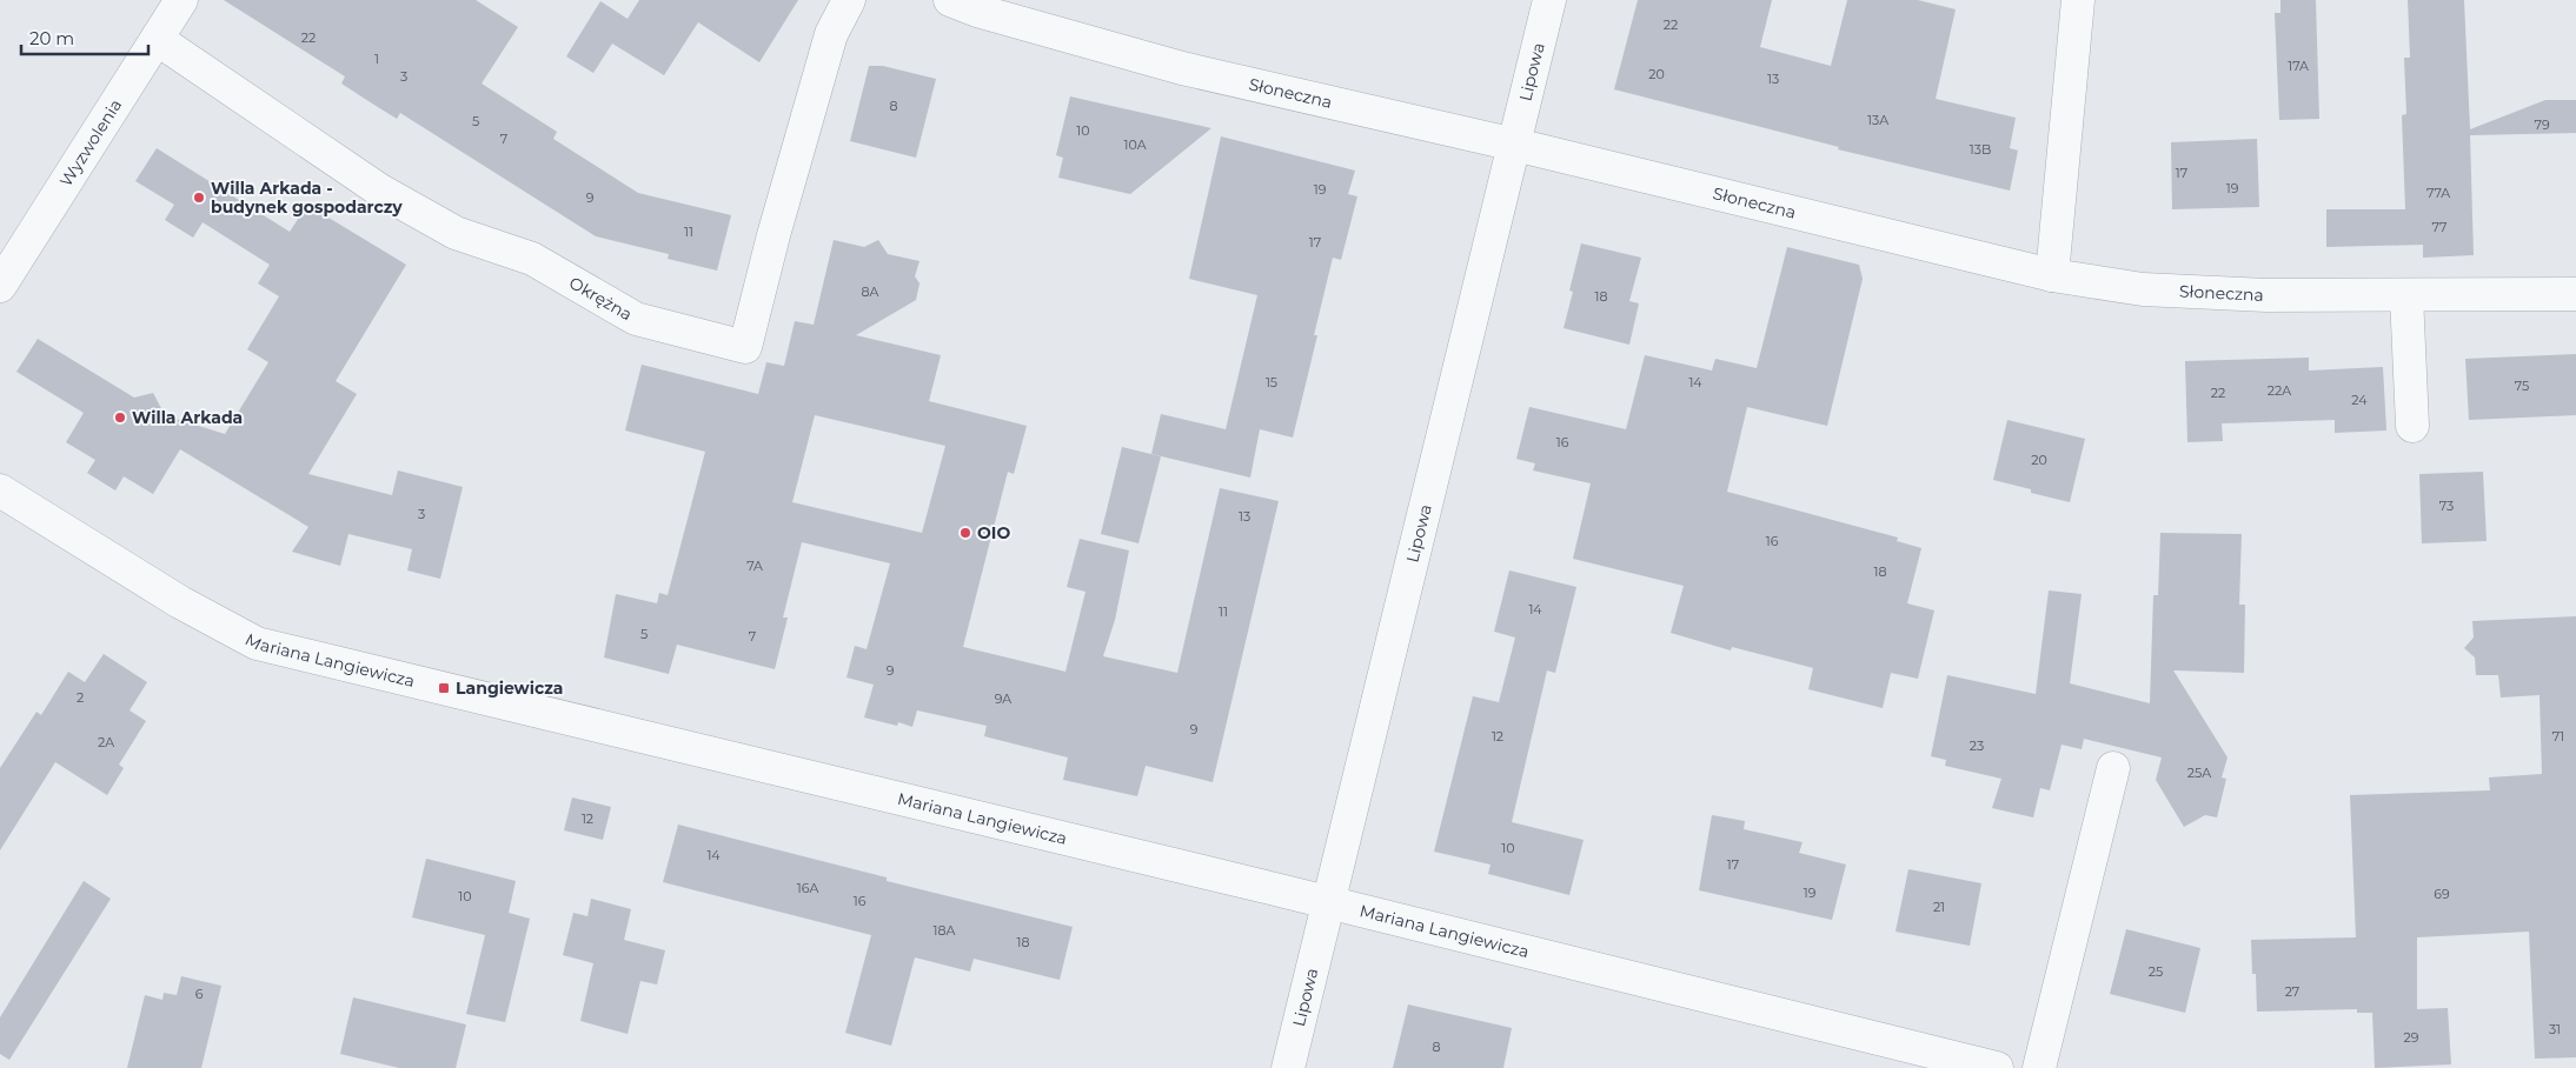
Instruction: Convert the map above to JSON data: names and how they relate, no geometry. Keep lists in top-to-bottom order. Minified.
{"streets":{"street":["Lipowa","Słoneczna","Wyzwolenia","Okrężna","Mariana Langiewicza"]},"crossings":[["Lipowa","Słoneczna"],["Lipowa","Mariana Langiewicza"],["Wyzwolenia","Okrężna"]],"places":{"other":["Willa Arkada - budynek gospodarczy","Willa Arkada","OIO"],"transit":["Langiewicza"]},"house_numbers":["22","22","1","17A","20","3","13","8","13A","5","79","10","7","10A","13B","17","19","19","77A","9","77","11","17","8A","18","15","14","75","22A","22","24","16","20","73","3","13","16","7A","18","14","11","5","7","9","2","9A","9","12","71","2A","23","25A","12","10","14","17","16A","19","69","10","16","21","18A","18","25","27","6","31","29","8"],"scale_bar":"20 m"}
